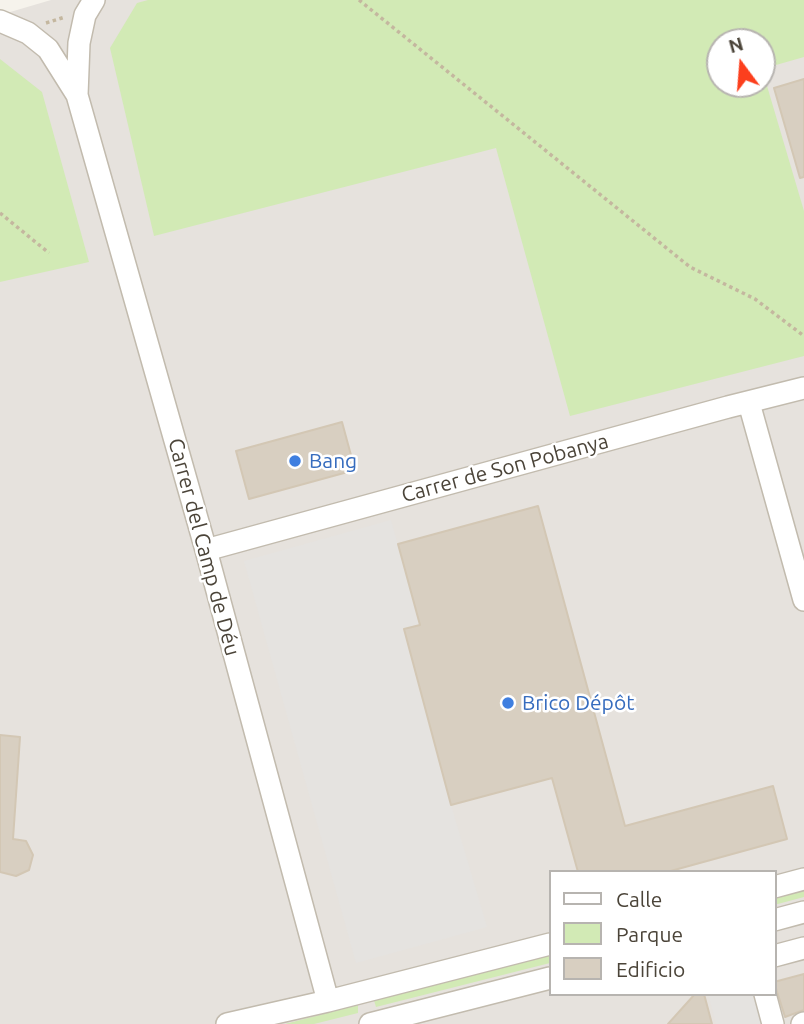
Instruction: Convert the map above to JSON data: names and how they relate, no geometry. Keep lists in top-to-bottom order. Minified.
{"streets":{"street":["Carrer de Son Pobanya","Carrer del Camp de Déu"]},"crossings":[["Carrer de Son Pobanya","Carrer del Camp de Déu"]],"places":["Bang","Brico Dépôt"],"legend":["Calle","Parque","Edificio"],"north":"top"}
